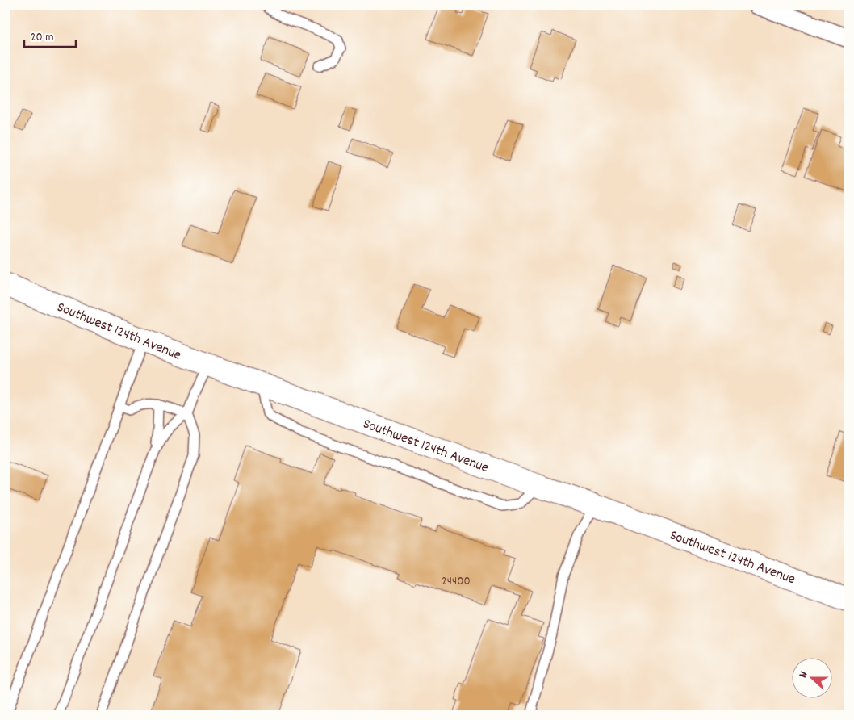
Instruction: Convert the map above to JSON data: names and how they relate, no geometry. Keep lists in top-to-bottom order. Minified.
{"streets":{"street":["Southwest 124th Avenue"]},"house_numbers":["24400"],"scale_bar":"20 m","north":"left"}
